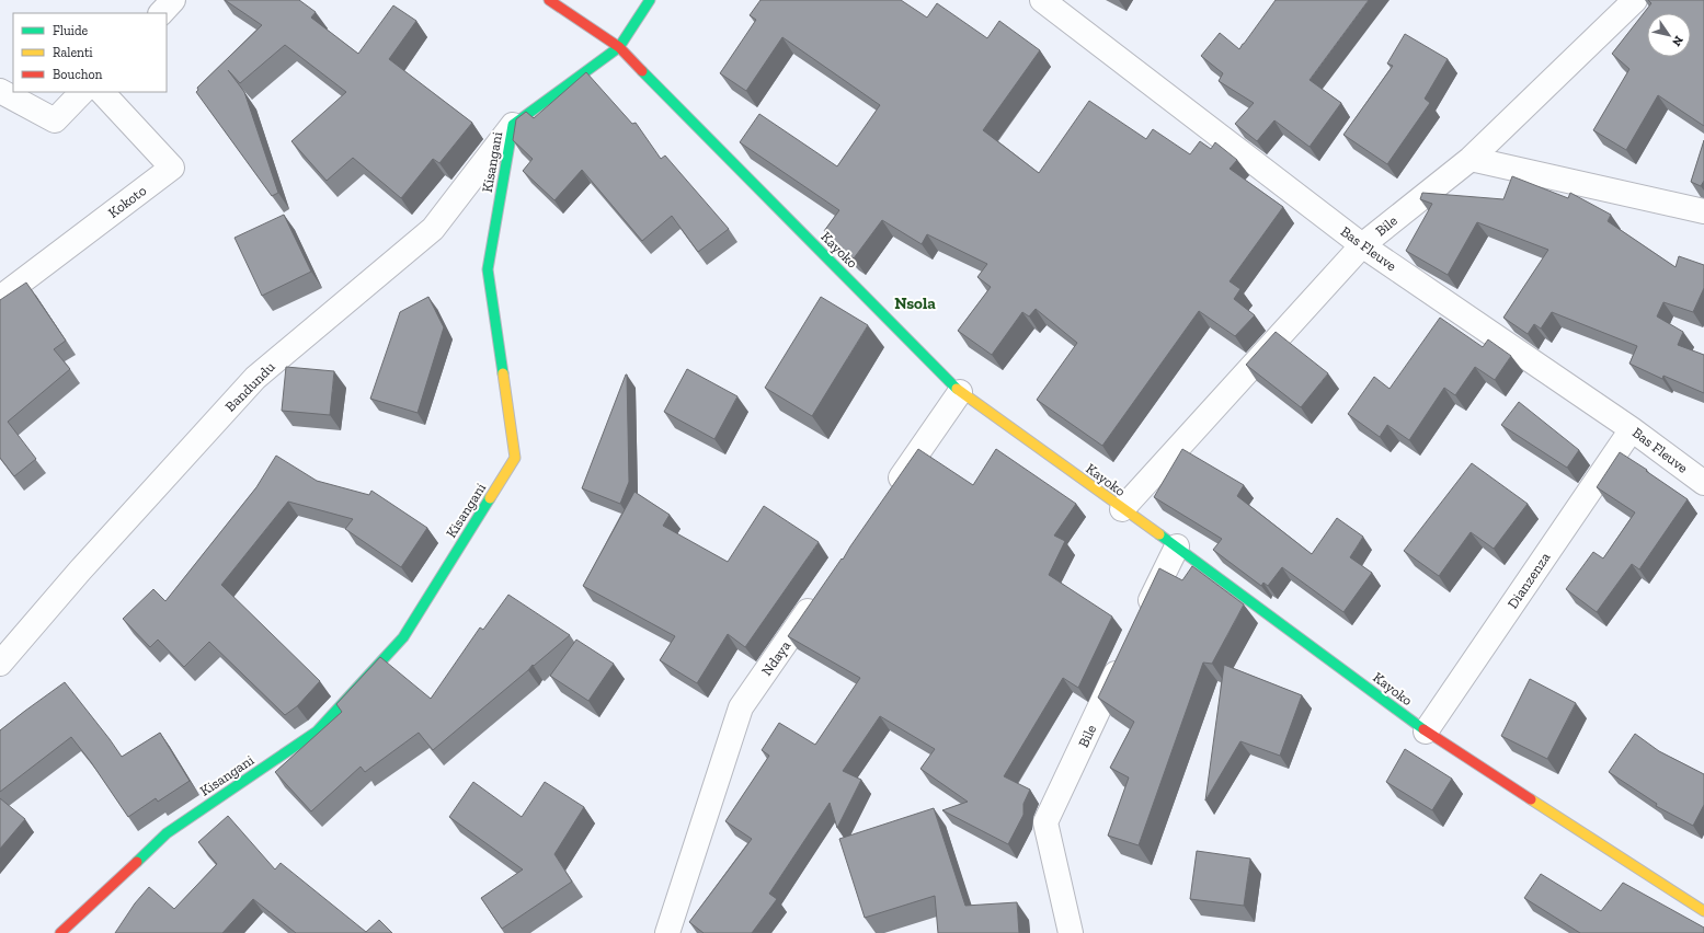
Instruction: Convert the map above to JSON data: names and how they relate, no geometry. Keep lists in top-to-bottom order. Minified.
{"streets":{"street":["Kisangani","Kokoto","Bile","Bas Fleuve","Kayoko","Bandundu","Dianzenza","Ndaya"]},"crossings":[["Kisangani","Kayoko"],["Kisangani","Bandundu"],["Bile","Bas Fleuve"],["Bile","Kayoko"],["Bas Fleuve","Dianzenza"],["Kayoko","Dianzenza"]],"districts":["Nsola"],"legend":["Fluide","Ralenti","Bouchon"],"north":"bottom right"}
